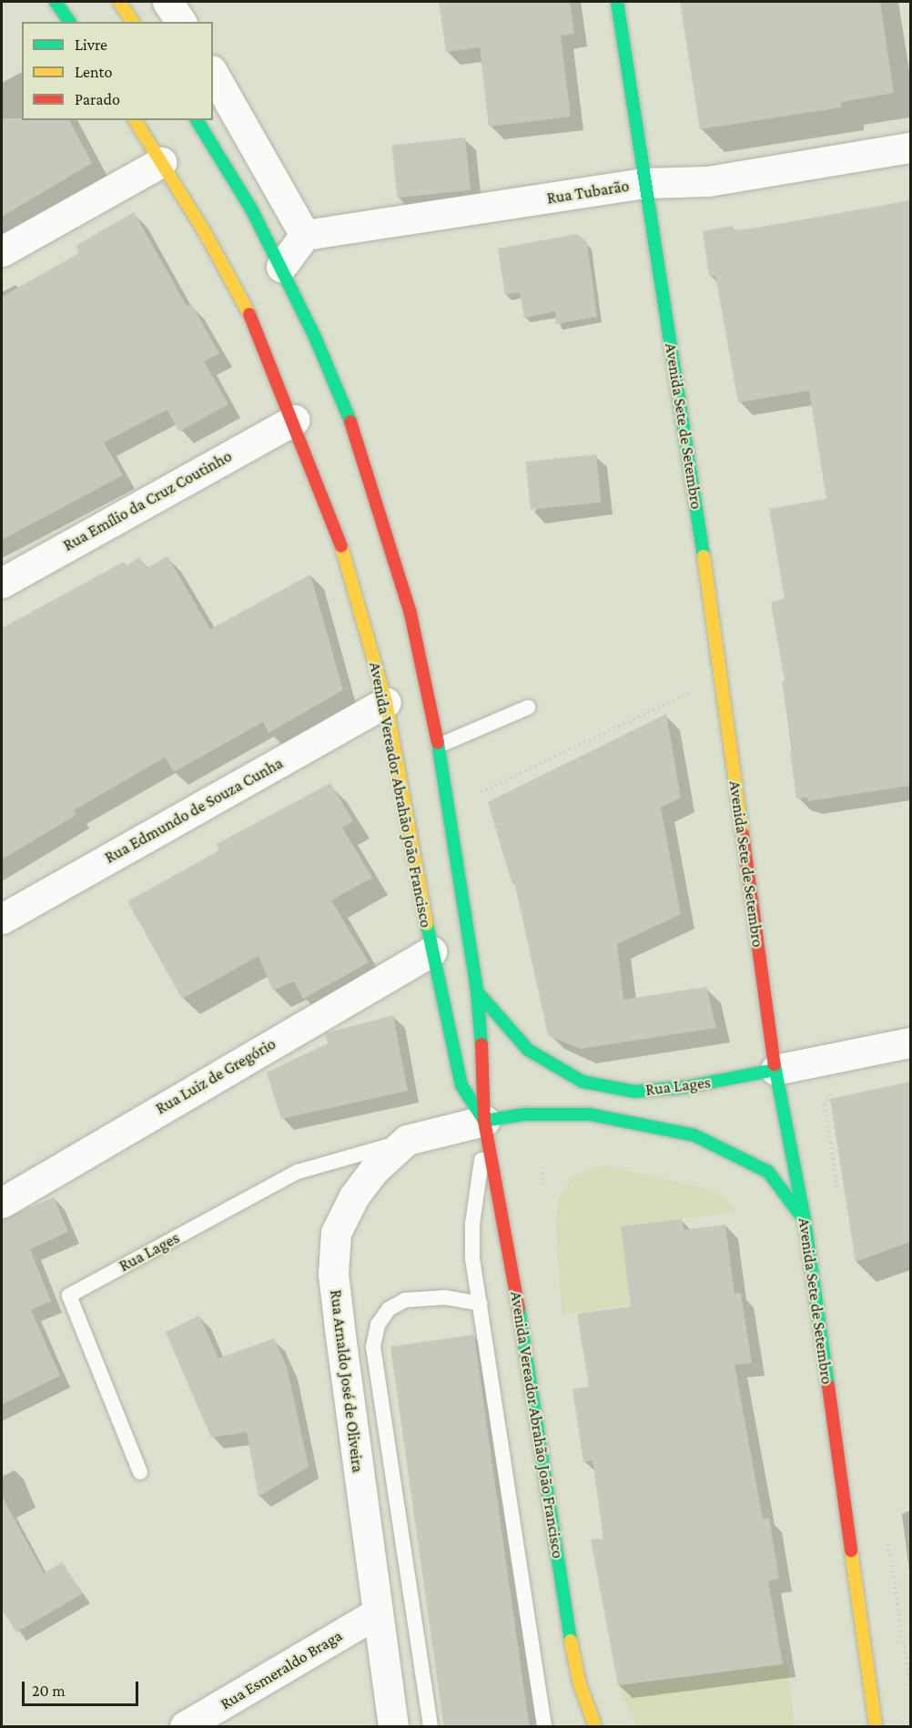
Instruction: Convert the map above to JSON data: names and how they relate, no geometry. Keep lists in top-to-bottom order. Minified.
{"streets":{"main road":["Avenida Sete de Setembro","Avenida Vereador Abrahão João Francisco","Rua Lages"],"street":["Rua Tubarão","Rua Emílio da Cruz Coutinho","Rua Edmundo de Souza Cunha","Rua Luiz de Gregório","Rua Arnaldo José de Oliveira","Rua Esmeraldo Braga"]},"crossings":[["Rua Tubarão","Avenida Sete de Setembro"],["Avenida Sete de Setembro","Rua Lages"],["Rua Emílio da Cruz Coutinho","Avenida Vereador Abrahão João Francisco"],["Avenida Vereador Abrahão João Francisco","Rua Edmundo de Souza Cunha"],["Avenida Vereador Abrahão João Francisco","Rua Luiz de Gregório"],["Avenida Vereador Abrahão João Francisco","Rua Lages"],["Avenida Vereador Abrahão João Francisco","Rua Arnaldo José de Oliveira"],["Rua Lages","Rua Arnaldo José de Oliveira"],["Rua Arnaldo José de Oliveira","Rua Esmeraldo Braga"]],"legend":["Livre","Lento","Parado"],"scale_bar":"20 m"}
